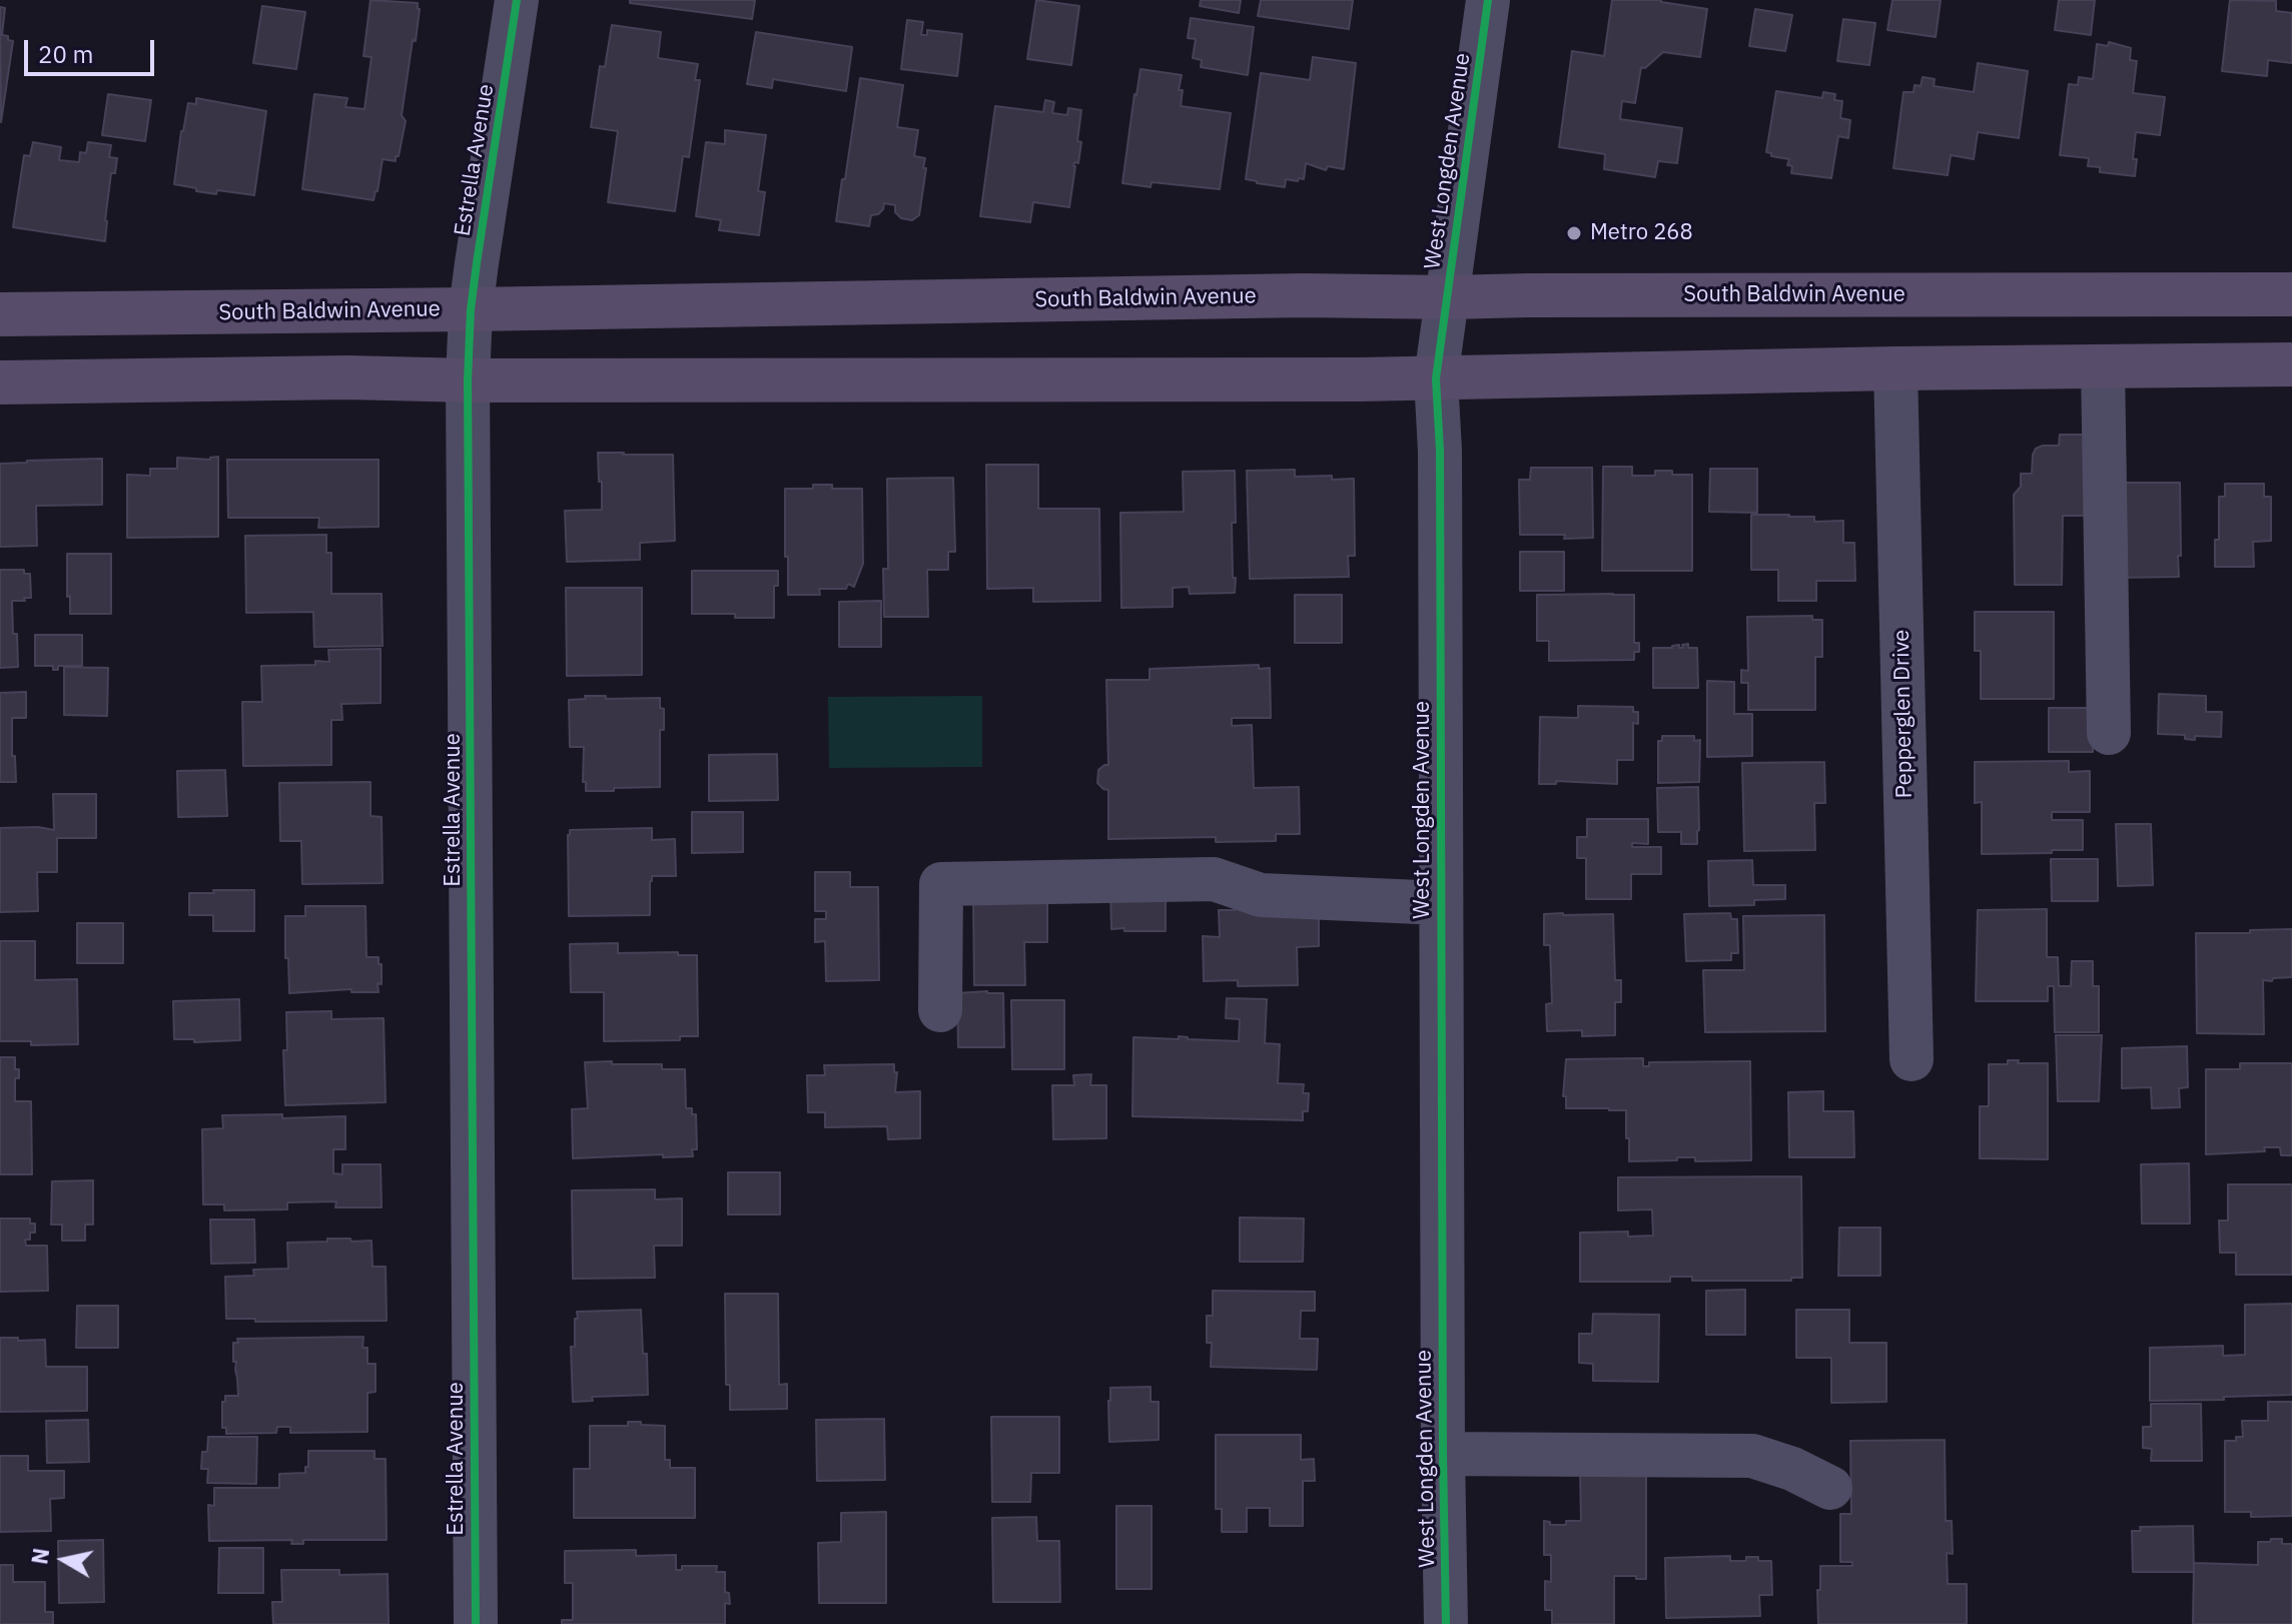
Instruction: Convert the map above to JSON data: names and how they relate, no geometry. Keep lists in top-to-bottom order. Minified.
{"streets":{"main road":["South Baldwin Avenue"],"street":["Estrella Avenue","West Longden Avenue","Pepperglen Drive"]},"crossings":[["Estrella Avenue","South Baldwin Avenue"],["West Longden Avenue","South Baldwin Avenue"]],"places":["Metro 268"],"scale_bar":"20 m","north":"left"}
